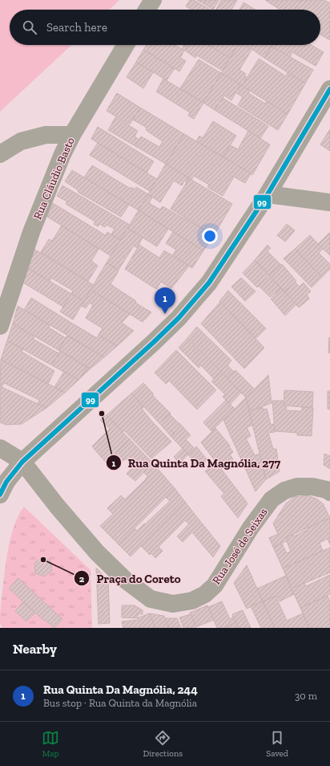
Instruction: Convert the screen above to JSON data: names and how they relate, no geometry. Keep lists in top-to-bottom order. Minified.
{"streets":{"street":["Rua Cláudio Basto","Rua José de Seixas"]},"places":["Rua Quinta Da Magnólia, 277","Praça do Coreto"],"lines":["transit line 99"],"page":{"search":"Search here","pins":"1","heading":"Nearby","list":[{"mark":"1","name":"Rua Quinta Da Magnólia, 244","note":"Bus stop · Rua Quinta da Magnólia","value":"30 m"}],"nav":["Map","Directions","Saved"]}}
